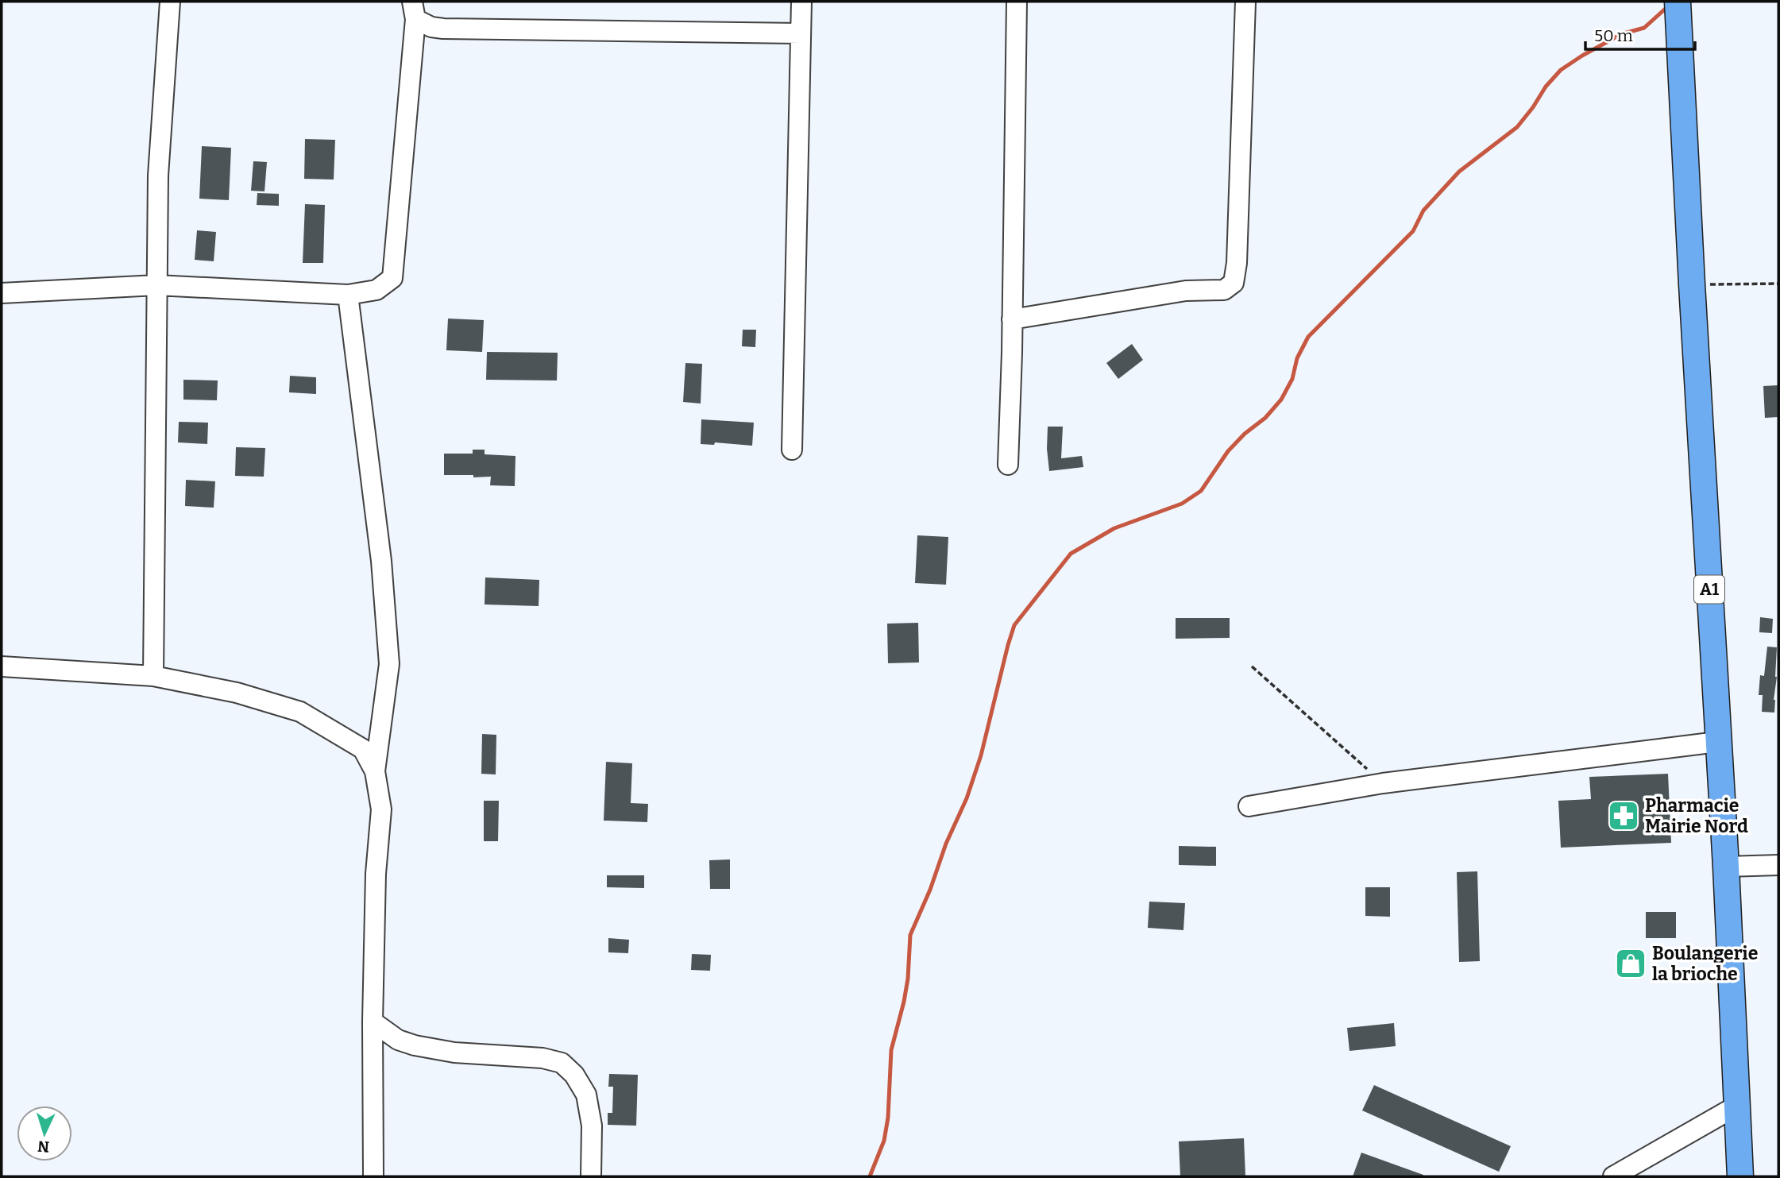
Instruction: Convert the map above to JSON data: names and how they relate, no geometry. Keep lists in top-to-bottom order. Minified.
{"streets":{"main road":["A1"]},"places":{"pharmacy":["Pharmacie Mairie Nord"],"shop":["Boulangerie la brioche"]},"scale_bar":"50 m","north":"bottom"}
